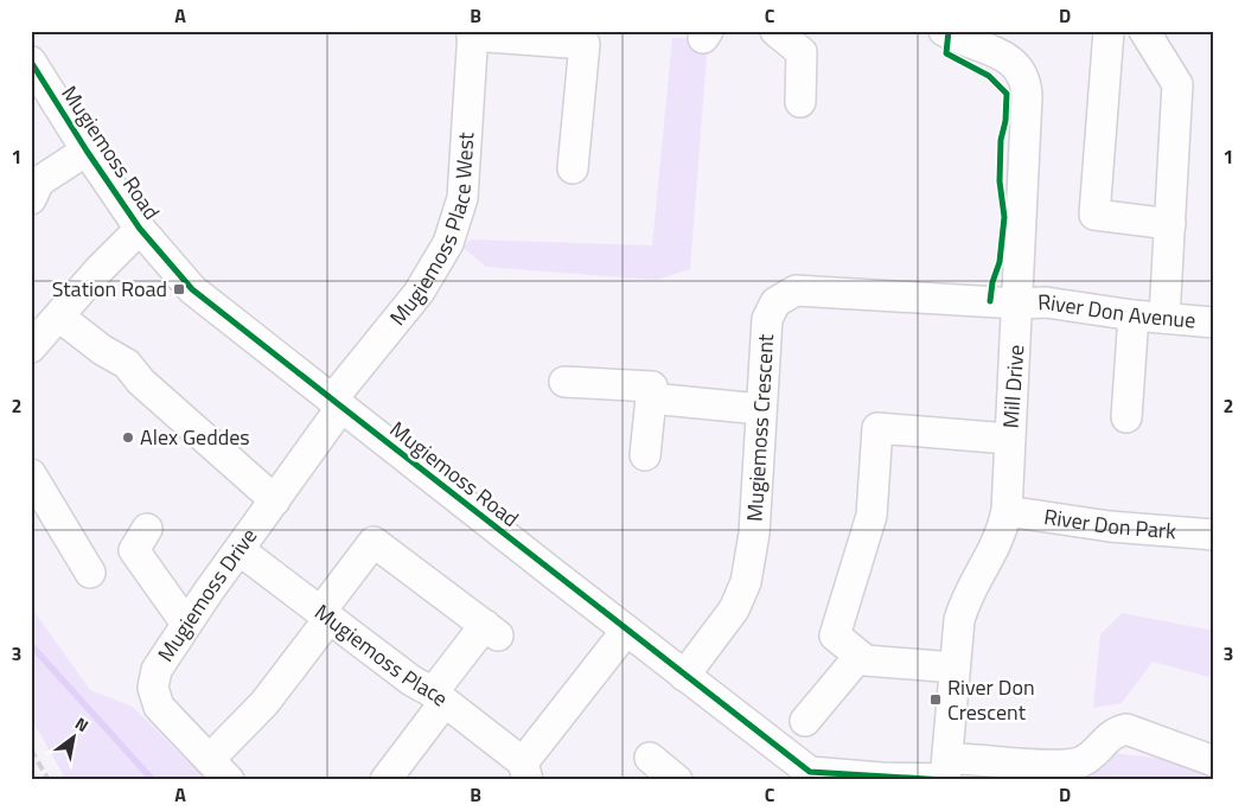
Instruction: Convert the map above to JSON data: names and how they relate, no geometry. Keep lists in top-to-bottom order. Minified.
{"streets":{"street":["Mugiemoss Road","Mugiemoss Place West","River Don Avenue","Mill Drive","Mugiemoss Crescent","River Don Park","Mugiemoss Drive","Mugiemoss Place"]},"crossings":[["Mugiemoss Road","Mugiemoss Place West"],["Mugiemoss Road","Mill Drive"],["Mugiemoss Road","Mugiemoss Crescent"],["Mugiemoss Road","Mugiemoss Drive"],["Mugiemoss Road","Mugiemoss Place"],["Mugiemoss Place West","Mugiemoss Drive"],["River Don Avenue","Mill Drive"],["River Don Avenue","Mugiemoss Crescent"],["Mill Drive","Mugiemoss Crescent"],["Mill Drive","River Don Park"],["Mugiemoss Drive","Mugiemoss Place"]],"places":{"transit":["Station Road","River Don Crescent"],"other":["Alex Geddes"]},"north":"top right","grid":{"columns":["A","B","C","D"],"rows":["1","2","3"]}}
